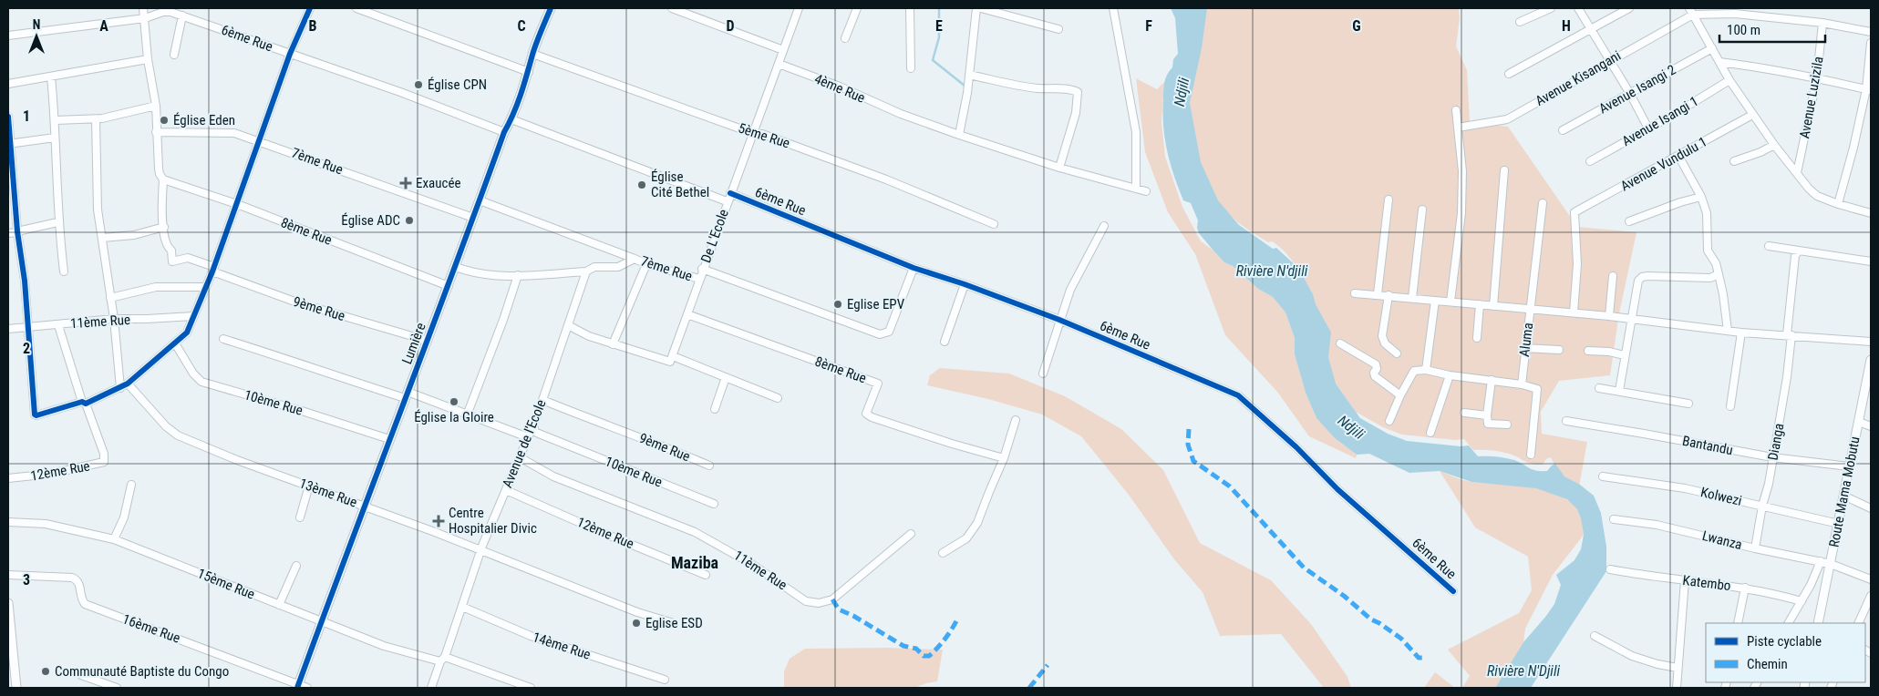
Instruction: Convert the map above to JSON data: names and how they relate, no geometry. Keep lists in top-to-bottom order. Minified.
{"streets":{"street":["6ème Rue","Avenue Kisangani","4ème Rue","Avenue Isangi 2","Avenue Luzizila","Avenue Isangi 1","5ème Rue","7ème Rue","Avenue Vundulu 1","8ème Rue","De L'Ecole","9ème Rue","11ème Rue","Aluma","Lumière","10ème Rue","Dianga","Avenue de l'Ecole","Bantandu","12ème Rue","Route Mama Mobutu","13ème Rue","Kolwezi","Lwanza","Katembo","15ème Rue","16ème Rue","14ème Rue"]},"crossings":[["6ème Rue","7ème Rue"],["6ème Rue","De L'Ecole"],["6ème Rue","Lumière"],["4ème Rue","De L'Ecole"],["5ème Rue","De L'Ecole"],["5ème Rue","Lumière"],["7ème Rue","De L'Ecole"],["7ème Rue","Lumière"],["8ème Rue","De L'Ecole"],["8ème Rue","Lumière"],["9ème Rue","Lumière"],["9ème Rue","Avenue de l'Ecole"],["11ème Rue","Avenue de l'Ecole"],["Lumière","10ème Rue"],["Lumière","13ème Rue"],["Lumière","15ème Rue"],["Lumière","16ème Rue"],["10ème Rue","Avenue de l'Ecole"],["Dianga","Bantandu"],["Dianga","Kolwezi"],["Dianga","Lwanza"],["Avenue de l'Ecole","12ème Rue"],["Avenue de l'Ecole","13ème Rue"],["Avenue de l'Ecole","15ème Rue"],["Avenue de l'Ecole","14ème Rue"],["Bantandu","Route Mama Mobutu"],["Route Mama Mobutu","Kolwezi"],["Route Mama Mobutu","Lwanza"]],"districts":["Maziba"],"water":["Ndjili","Rivière N'djili","Rivière N'Djili"],"places":{"other":["Église CPN","Église Eden","Église Cité Bethel","Église ADC","Eglise EPV","Église la Gloire","Eglise ESD","Communauté Baptiste du Congo"],"health":["Exaucée","Centre Hospitalier Divic"]},"legend":["Piste cyclable","Chemin"],"scale_bar":"100 m","north":"top","grid":{"columns":["A","B","C","D","E","F","G","H"],"rows":["1","2","3"]}}
